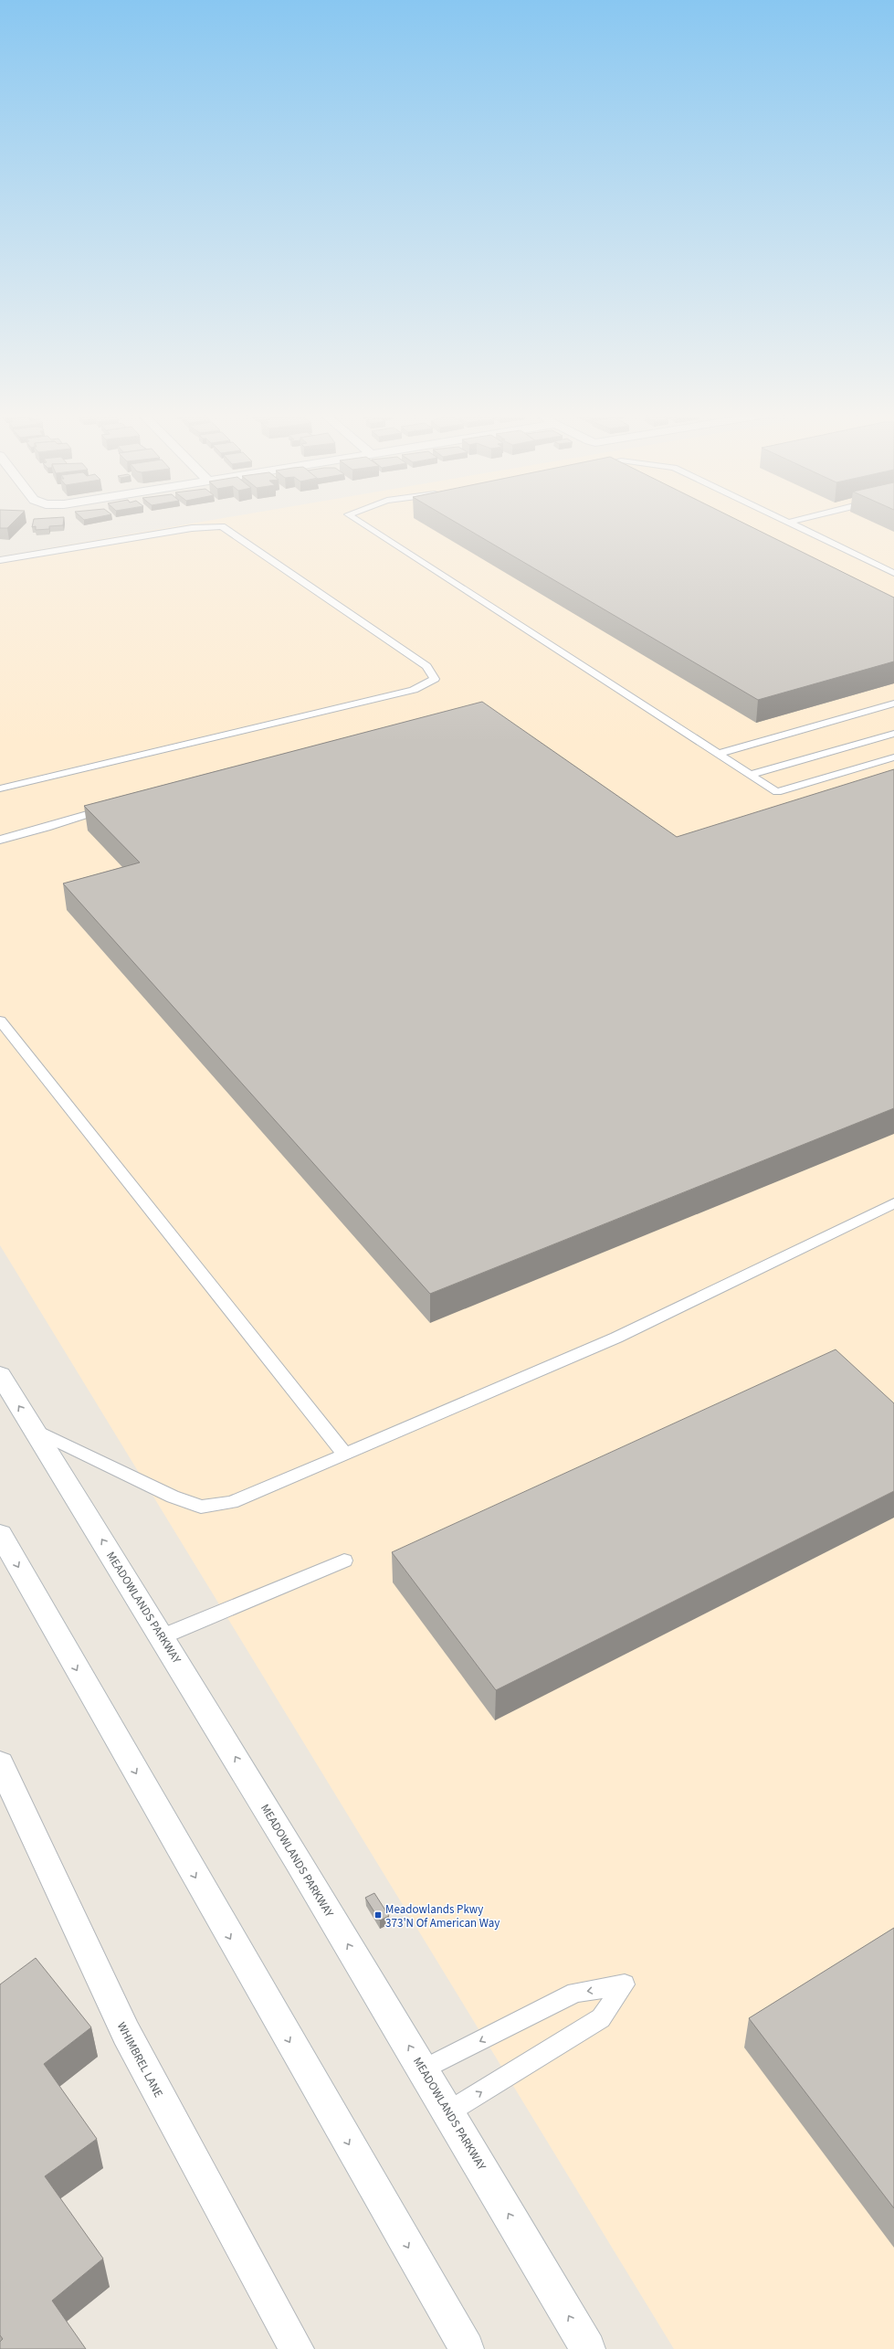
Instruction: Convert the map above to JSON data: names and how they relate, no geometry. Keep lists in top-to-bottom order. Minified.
{"streets":{"street":["MEADOWLANDS PARKWAY","WHIMBREL LANE"]},"places":{"transit":["Meadowlands Pkwy 373'N Of American Way"]}}
